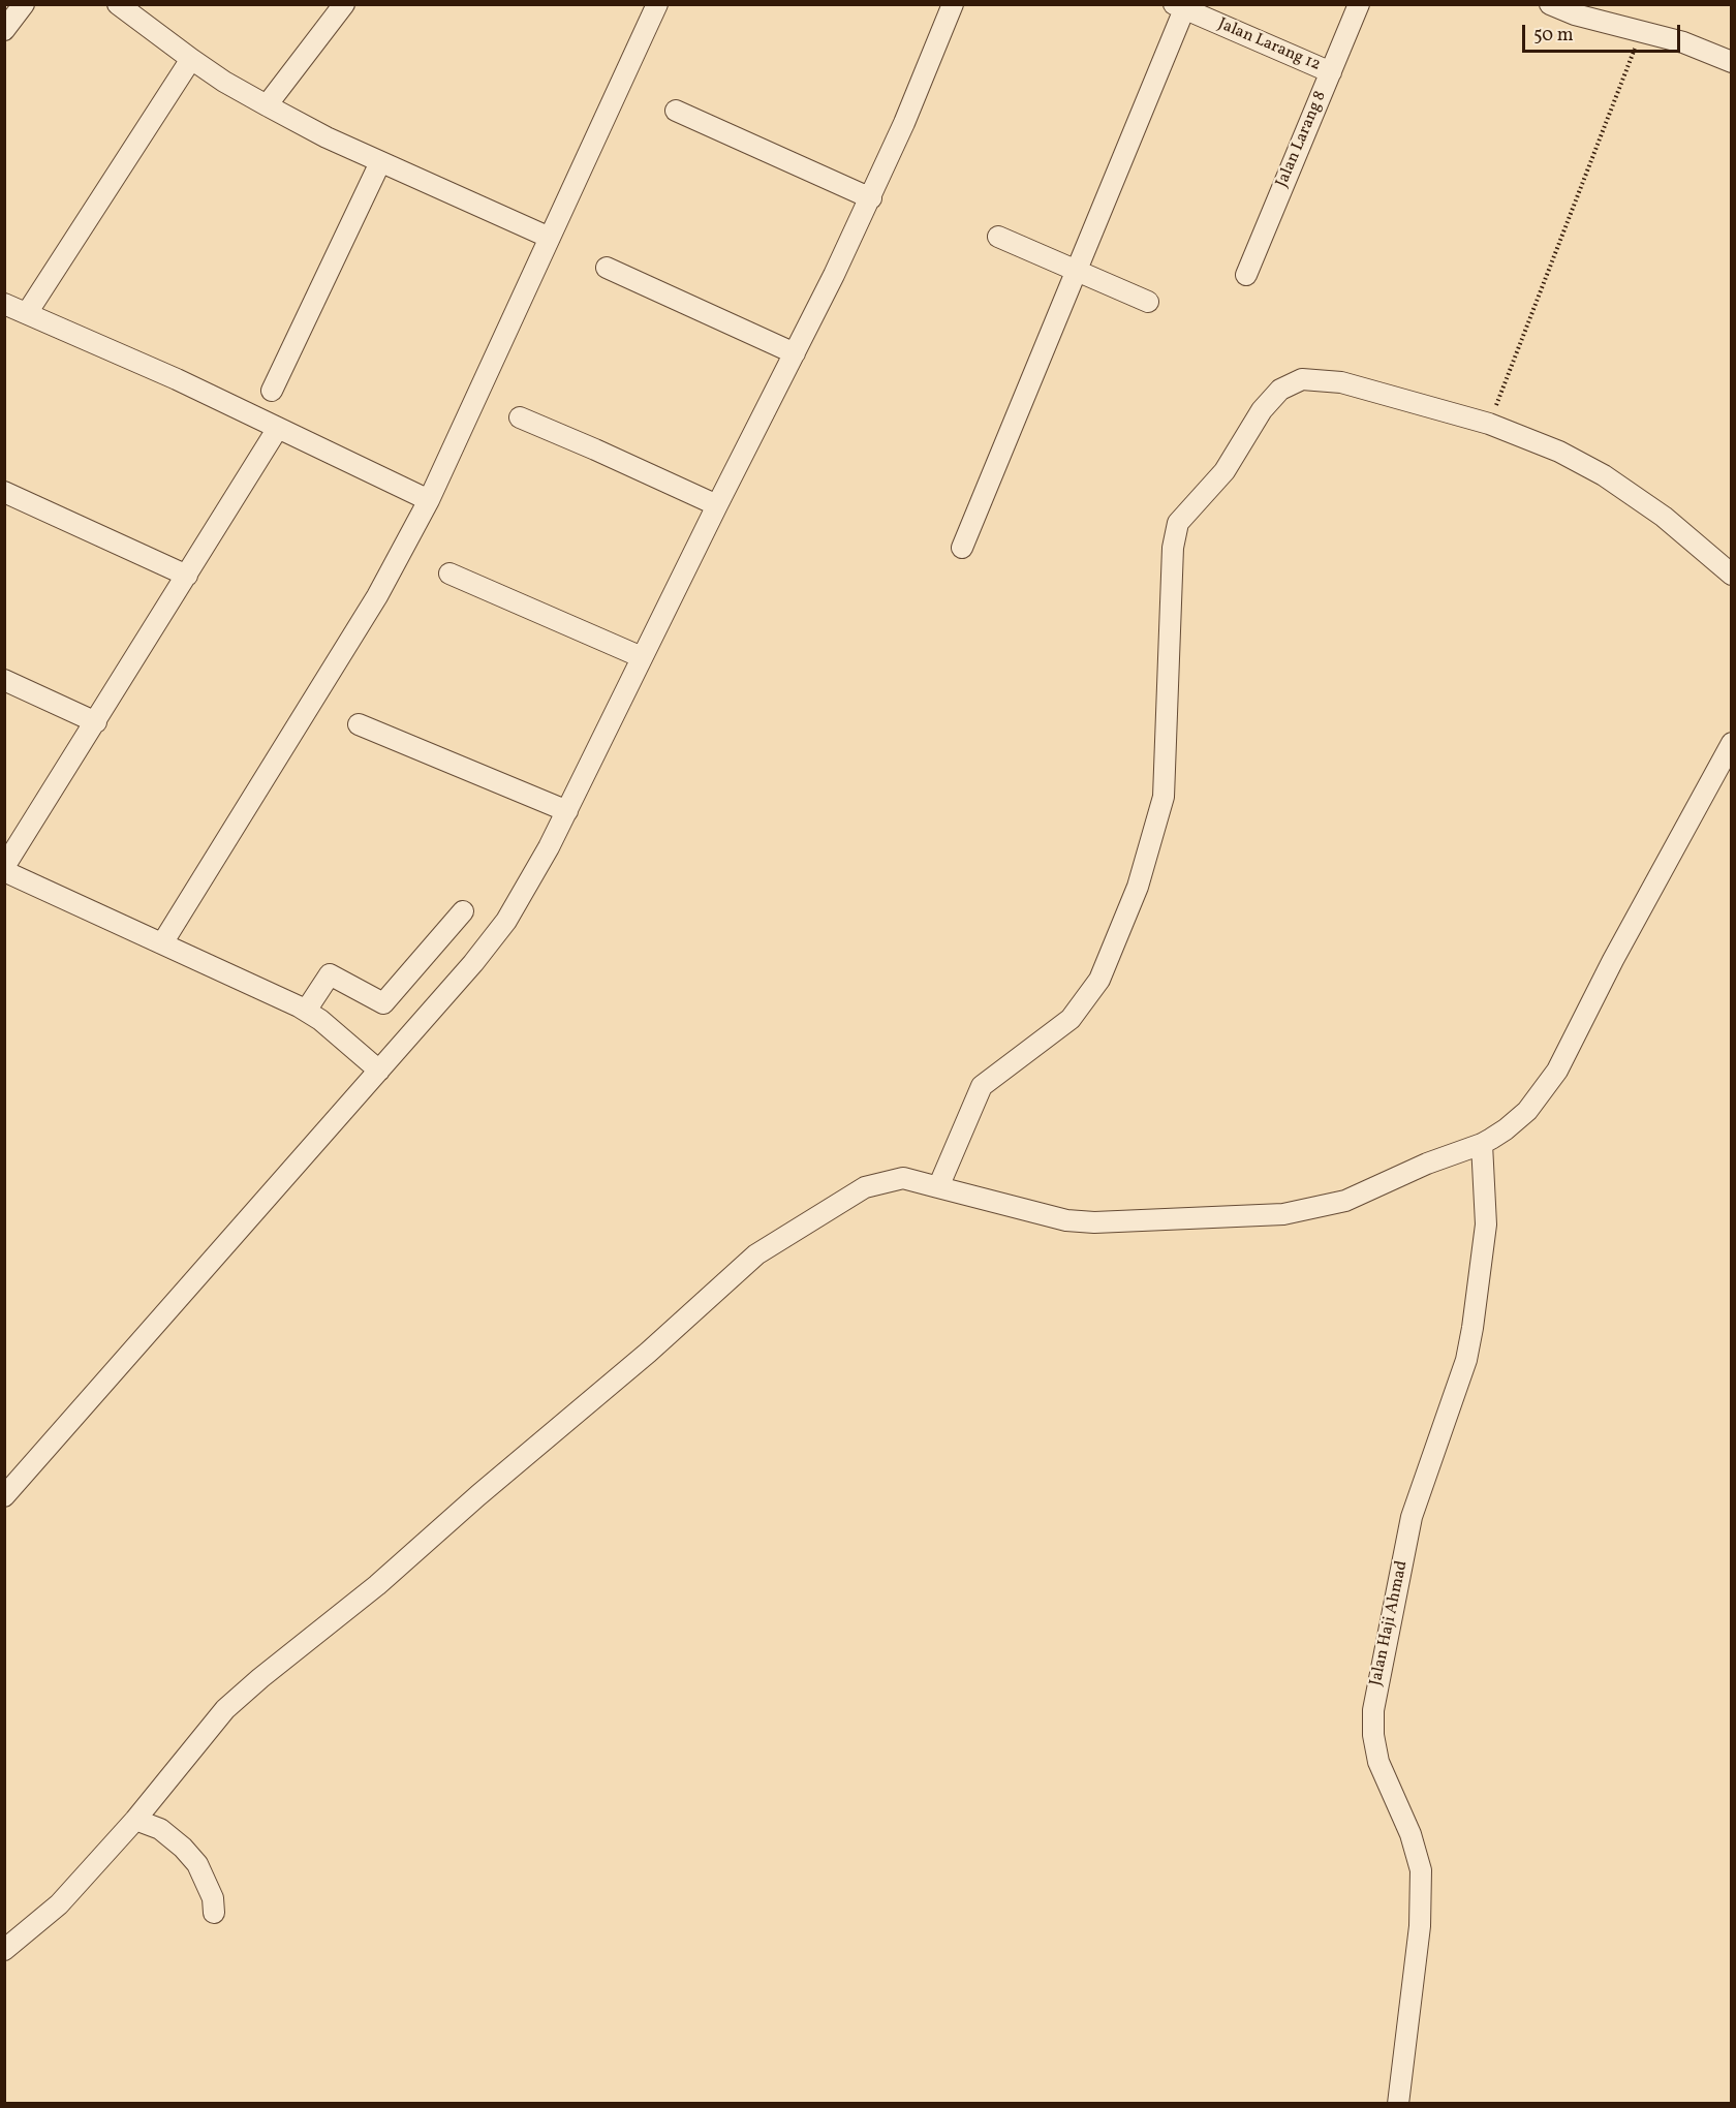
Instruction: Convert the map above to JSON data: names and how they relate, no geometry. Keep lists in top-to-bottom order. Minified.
{"streets":{"street":["Jalan Larang 12","Jalan Larang 8","Jalan Haji Ahmad"]},"crossings":[["Jalan Larang 12","Jalan Larang 8"]],"scale_bar":"50 m"}
